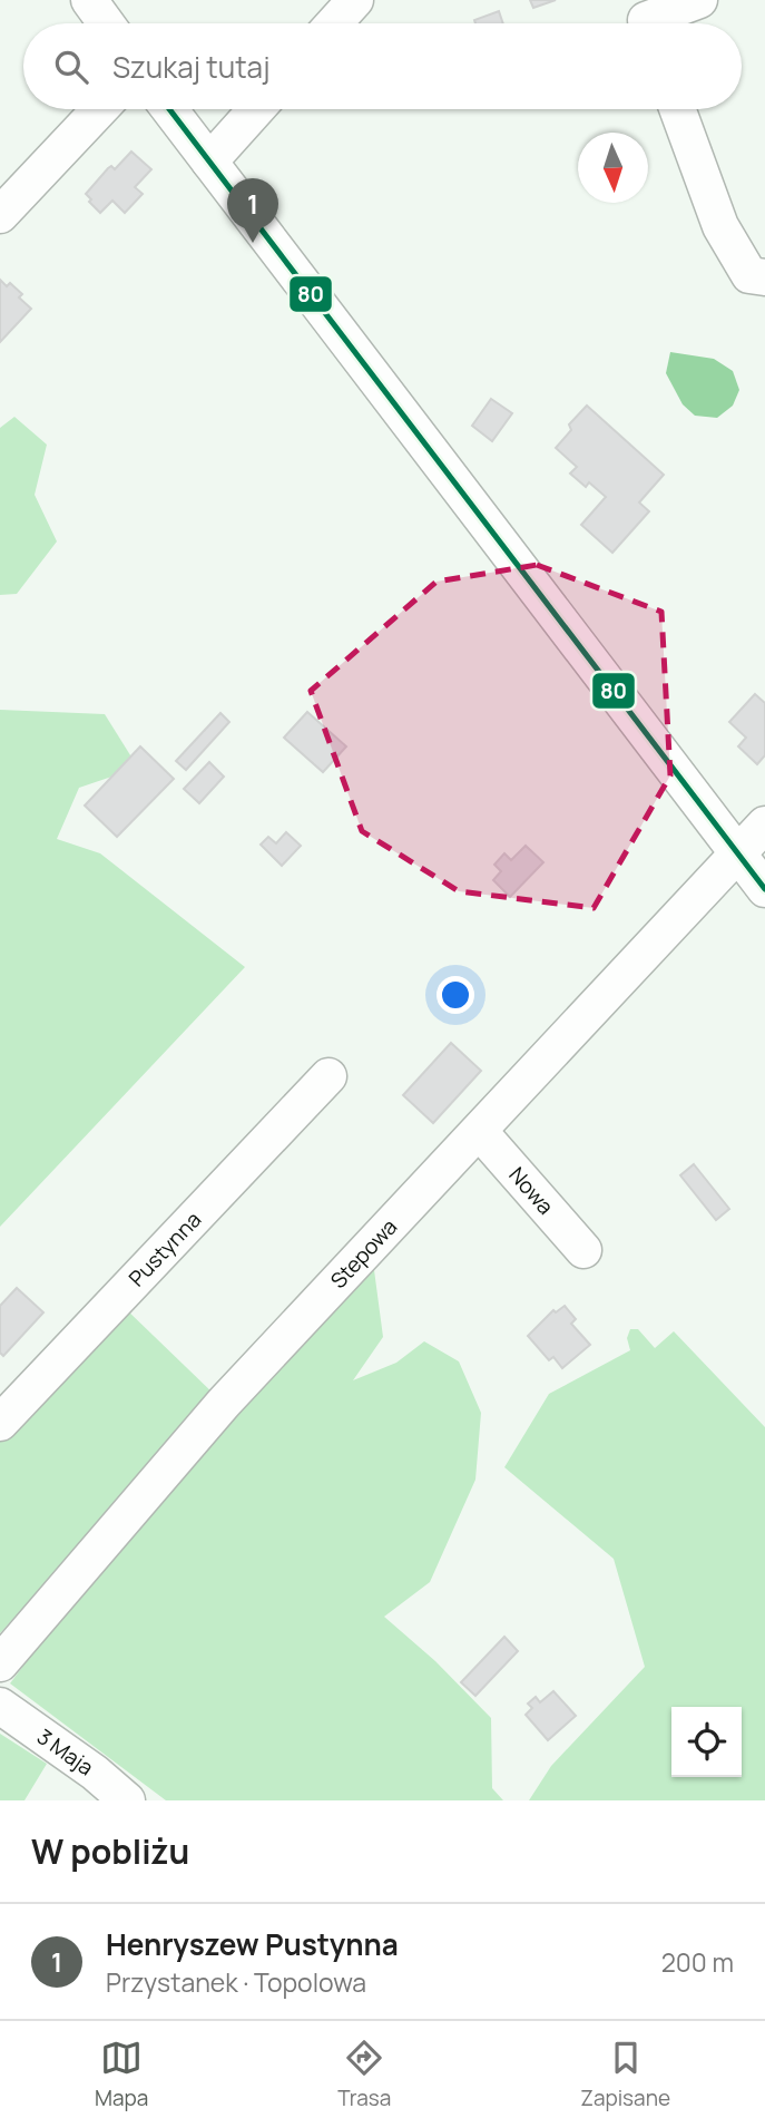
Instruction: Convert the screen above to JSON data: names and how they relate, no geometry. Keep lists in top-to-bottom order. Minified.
{"streets":{"street":["Nowa","Pustynna","Stepowa","3 Maja"]},"crossings":[["Nowa","Stepowa"]],"lines":["transit line 80"],"north":"bottom","page":{"search":"Szukaj tutaj","pins":"1","heading":"W pobliżu","list":[{"mark":"1","name":"Henryszew Pustynna","note":"Przystanek · Topolowa","value":"200 m"}],"nav":["Mapa","Trasa","Zapisane"]}}
